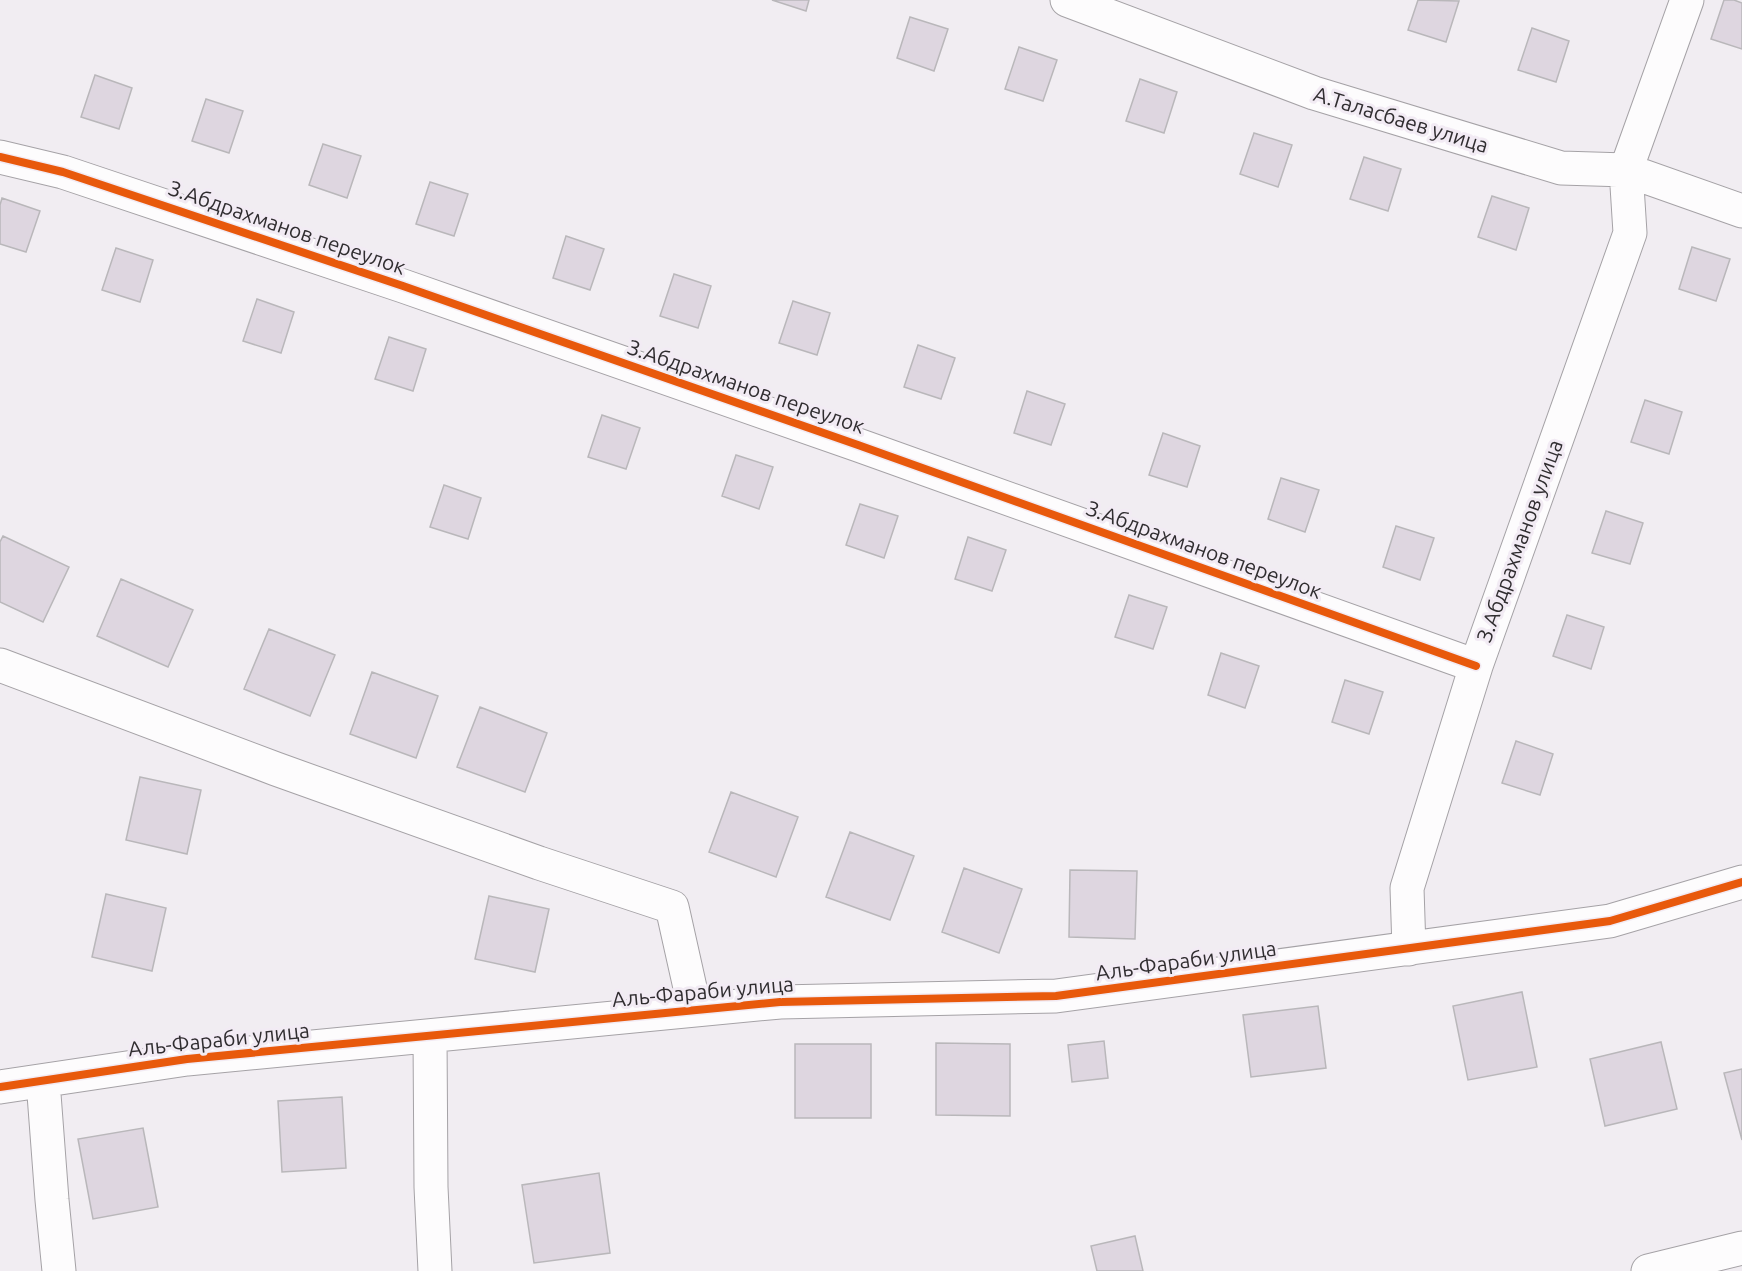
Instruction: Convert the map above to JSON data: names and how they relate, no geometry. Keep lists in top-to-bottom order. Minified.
{"streets":{"street":["А.Таласбаев улица","З.Абдрахманов переулок","З.Абдрахманов улица","Аль-Фараби улица"]},"crossings":[["А.Таласбаев улица","З.Абдрахманов улица"],["З.Абдрахманов переулок","З.Абдрахманов улица"],["З.Абдрахманов улица","Аль-Фараби улица"]]}
